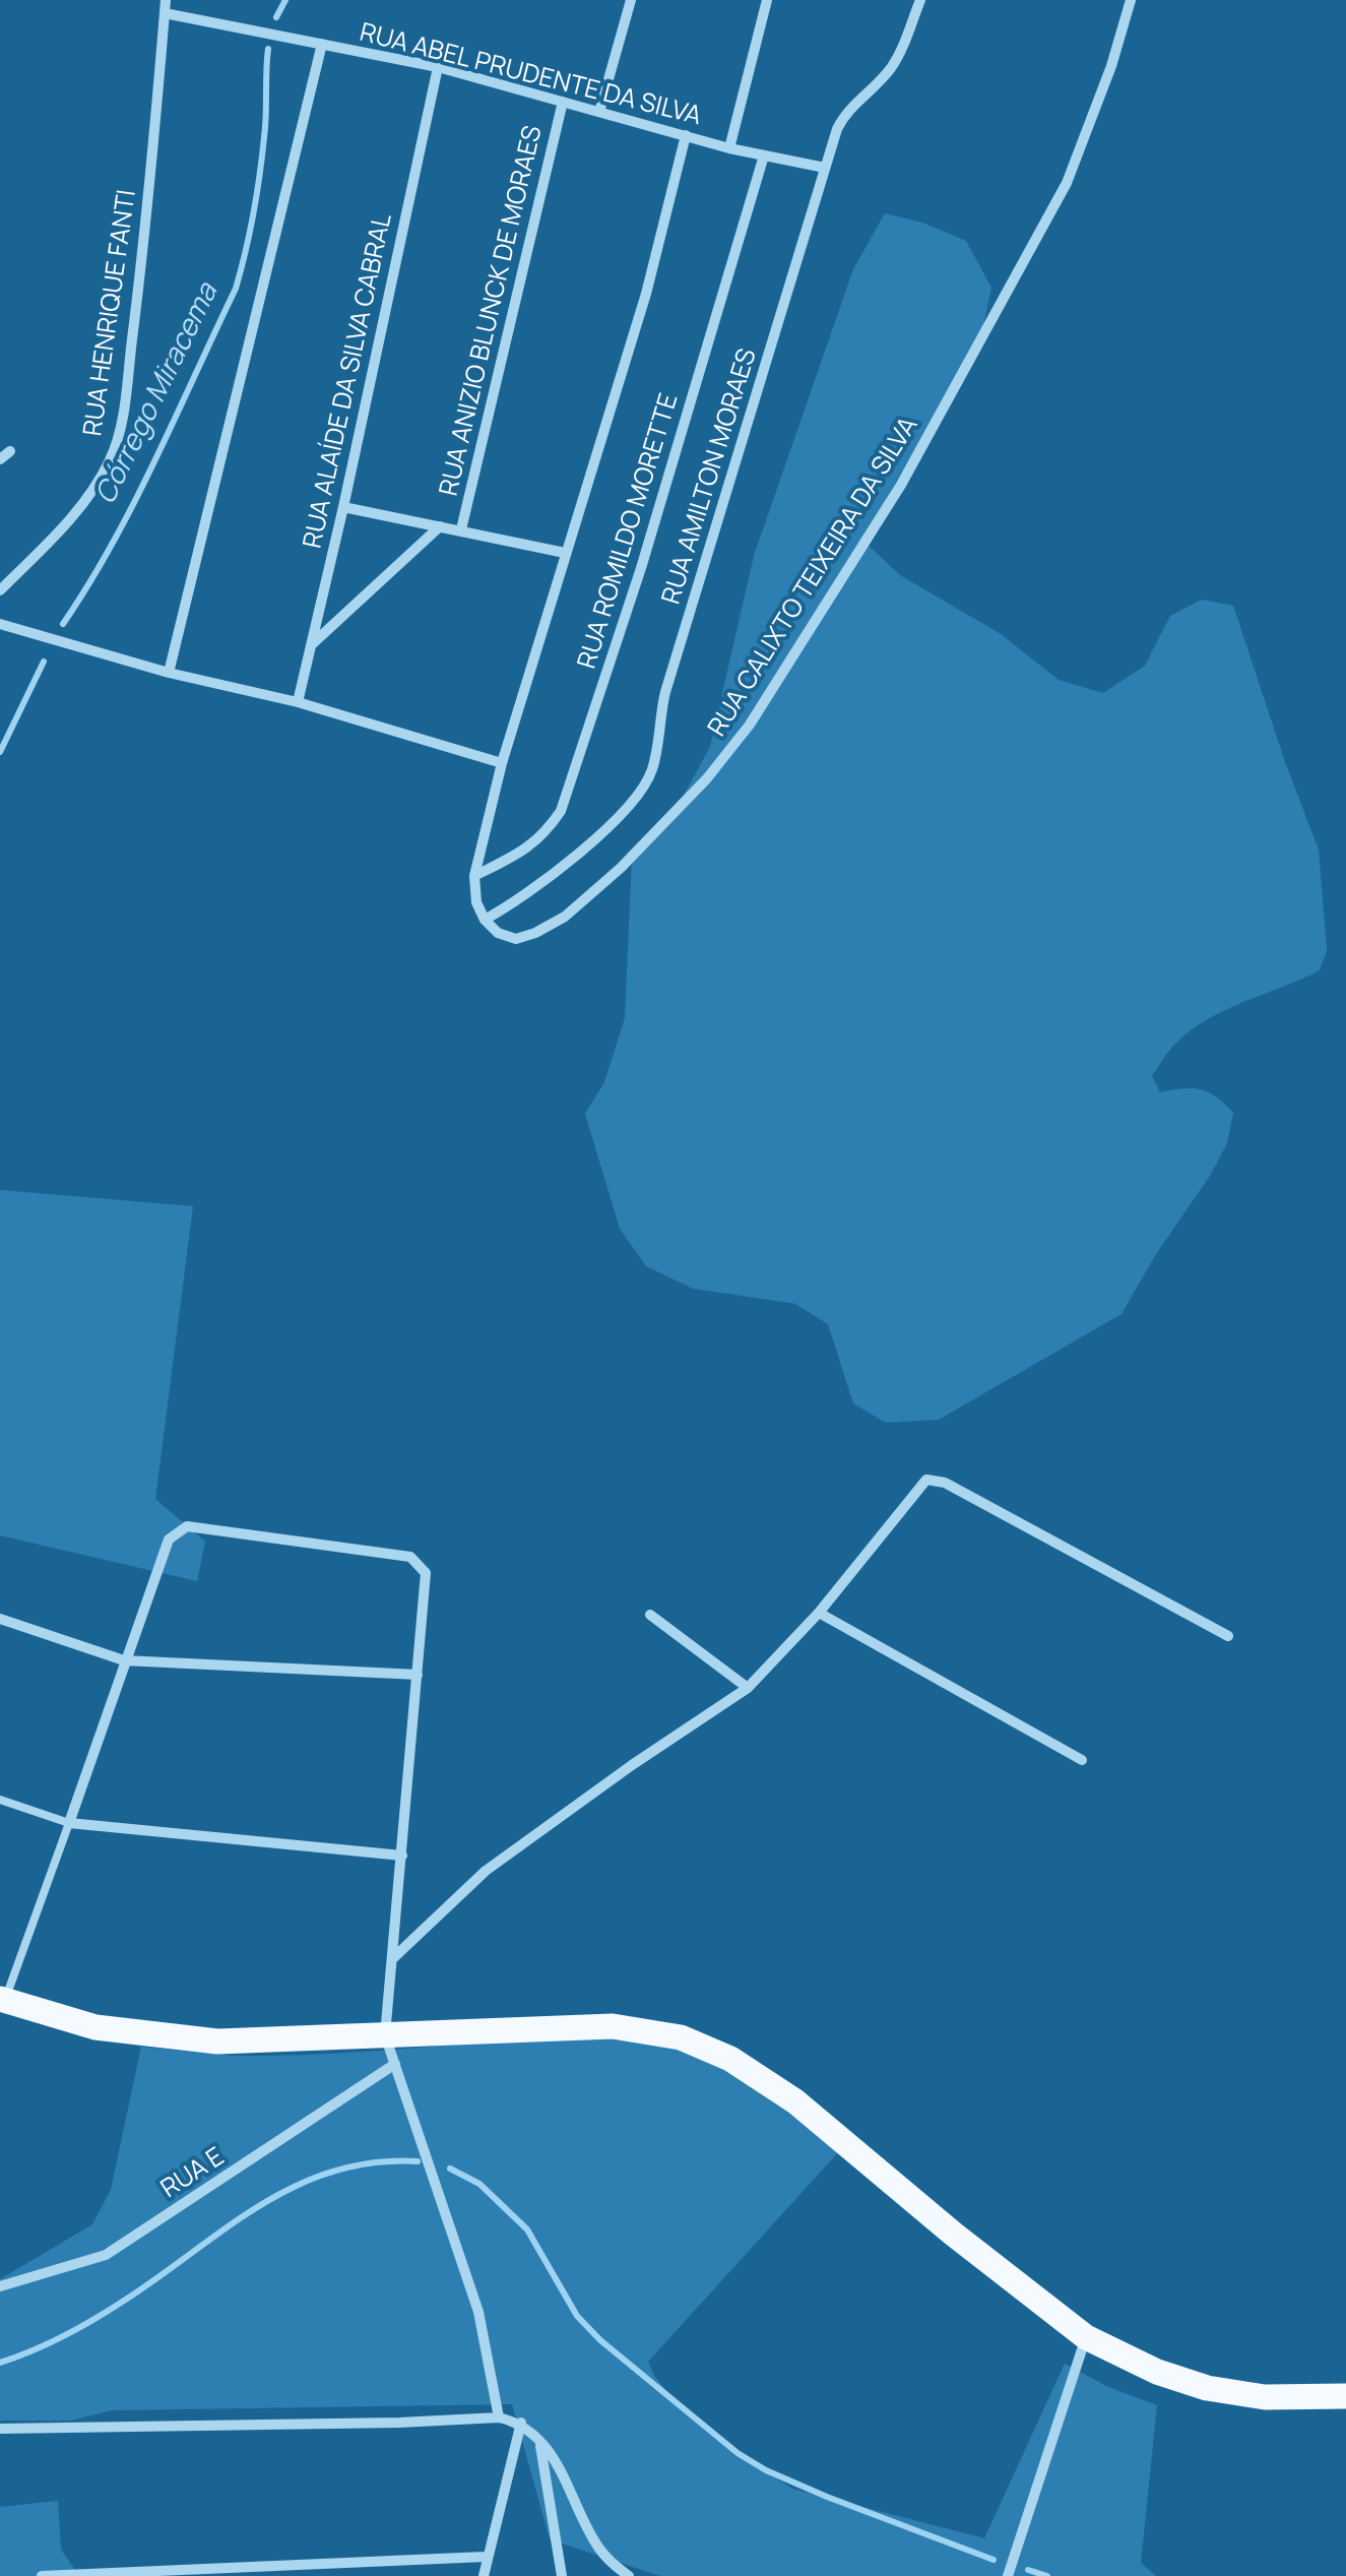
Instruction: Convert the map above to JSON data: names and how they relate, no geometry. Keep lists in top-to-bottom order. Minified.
{"streets":{"street":["RUA ABEL PRUDENTE DA SILVA","RUA ANIZIO BLUNCK DE MORAES","RUA HENRIQUE FANTI","RUA ALAÍDE DA SILVA CABRAL","RUA AMILTON MORAES","RUA ROMILDO MORETTE","RUA CALIXTO TEIXEIRA DA SILVA","RUA E"]},"crossings":[["RUA ABEL PRUDENTE DA SILVA","RUA ANIZIO BLUNCK DE MORAES"],["RUA ABEL PRUDENTE DA SILVA","RUA HENRIQUE FANTI"],["RUA ABEL PRUDENTE DA SILVA","RUA ALAÍDE DA SILVA CABRAL"],["RUA ABEL PRUDENTE DA SILVA","RUA AMILTON MORAES"],["RUA ABEL PRUDENTE DA SILVA","RUA ROMILDO MORETTE"],["RUA AMILTON MORAES","RUA CALIXTO TEIXEIRA DA SILVA"]],"water":["Córrego Miracema"]}
